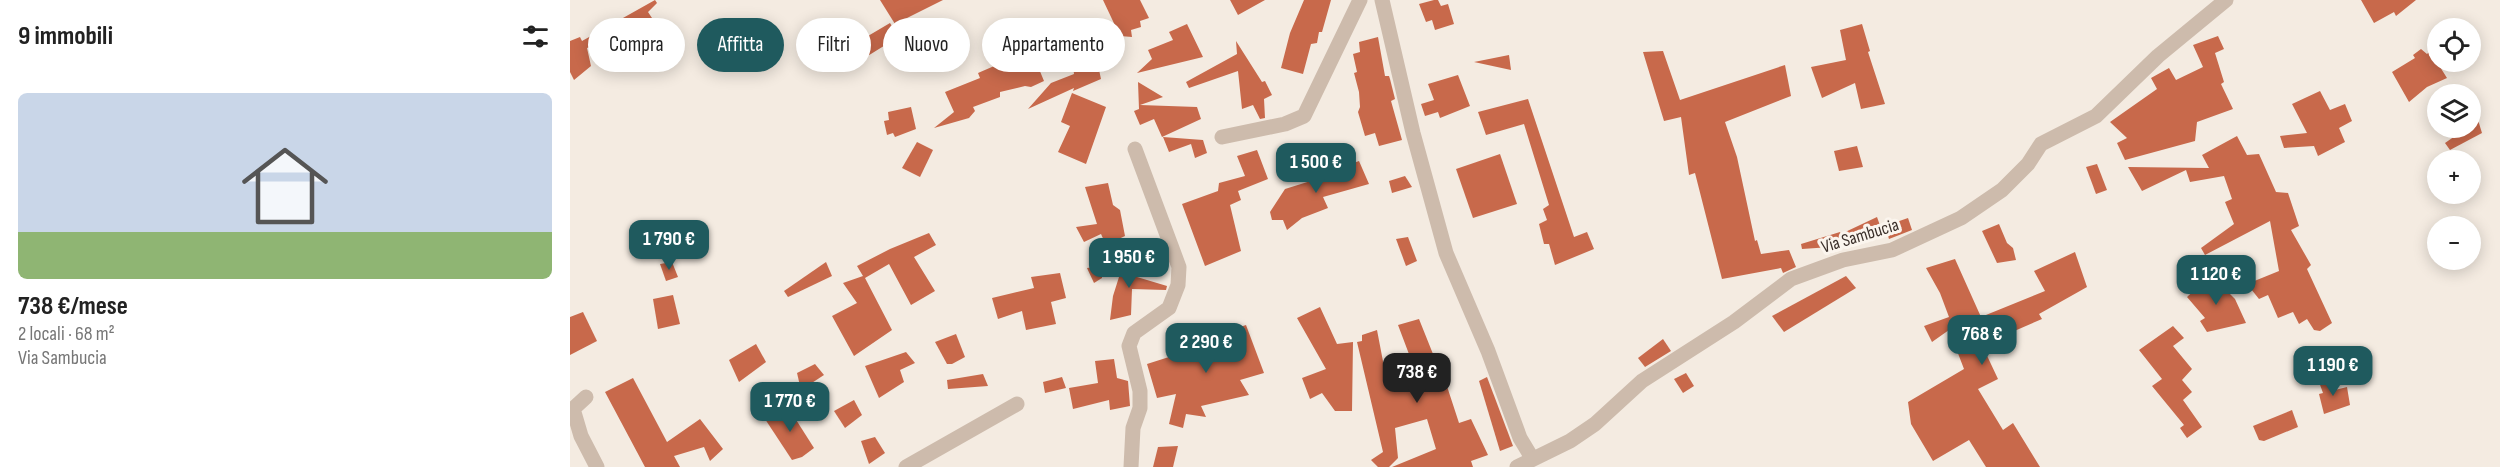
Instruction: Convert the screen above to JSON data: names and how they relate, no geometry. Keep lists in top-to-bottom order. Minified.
{"streets":{"street":["Via Sambucia"]},"page":{"heading":"9 immobili","map_buttons":["+","−"],"chip":["Compra","Affitta","Filtri","Nuovo","Appartamento"],"list":[{"name":"738 €/mese","note":"2 locali · 68 m² · Via Sambucia"}],"price":["1 500 €","1 790 €","1 950 €","1 120 €","768 €","2 290 €","1 190 €","738 €","1 770 €"]}}
